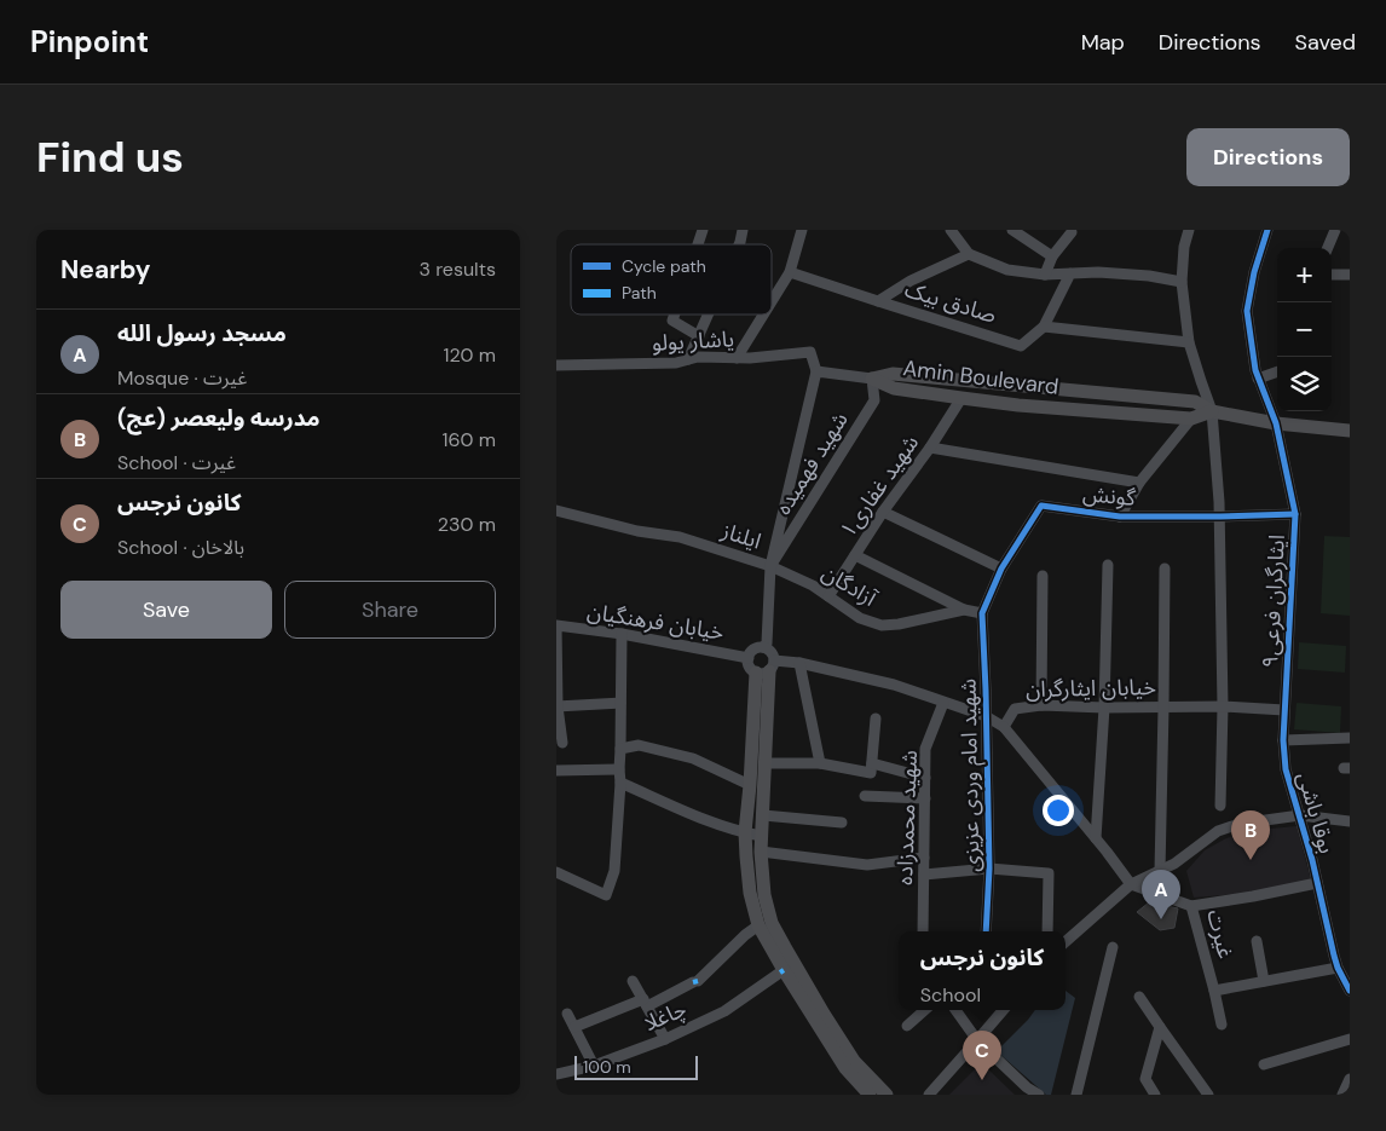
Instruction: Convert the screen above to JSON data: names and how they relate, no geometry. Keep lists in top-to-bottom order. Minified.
{"streets":{"main road":["Amin Boulevard"],"street":["صادق بیک","یاشار یولو","شهید فهمیده","شهید غفاری۱","گونش","ایلناز","آزادگان","ایثارگران فرعی۹","خیابان فرهنگیان","خیابان ایثارگران","شهید امام وردی عزیزی","بوقا باشی","شهید محمدزاده","غیرت","چاغلا"]},"crossings":[["یاشار یولو","ایلناز"],["Amin Boulevard","شهید فهمیده"],["Amin Boulevard","شهید غفاری۱"],["Amin Boulevard","ایثارگران فرعی۹"],["شهید فهمیده","ایلناز"],["شهید فهمیده","آزادگان"],["شهید غفاری۱","آزادگان"],["گونش","آزادگان"],["گونش","ایثارگران فرعی۹"],["گونش","شهید امام وردی عزیزی"],["ایلناز","آزادگان"],["آزادگان","شهید امام وردی عزیزی"],["ایثارگران فرعی۹","خیابان ایثارگران"],["ایثارگران فرعی۹","بوقا باشی"],["خیابان ایثارگران","بوقا باشی"],["بوقا باشی","غیرت"]],"legend":["Cycle path","Path"],"scale_bar":"100 m","page":{"header":"Pinpoint","nav":["Map","Directions","Saved"],"buttons":["Directions",["Save","Share"]],"title":"Find us","heading":["Nearby","3 results"],"map_buttons":["+","−"],"list":[{"mark":"A","name":"مسجد رسول الله","note":"Mosque · غیرت","value":"120 m"},{"mark":"B","name":"مدرسه ولیعصر (عج)","note":"School · غیرت","value":"160 m"},{"mark":"C","name":"کانون نرجس","note":"School · بالاخان","value":"230 m"}],"pins":["B","A","C"],"popup":["کانون نرجس","School"],"scale":"100 m"}}
